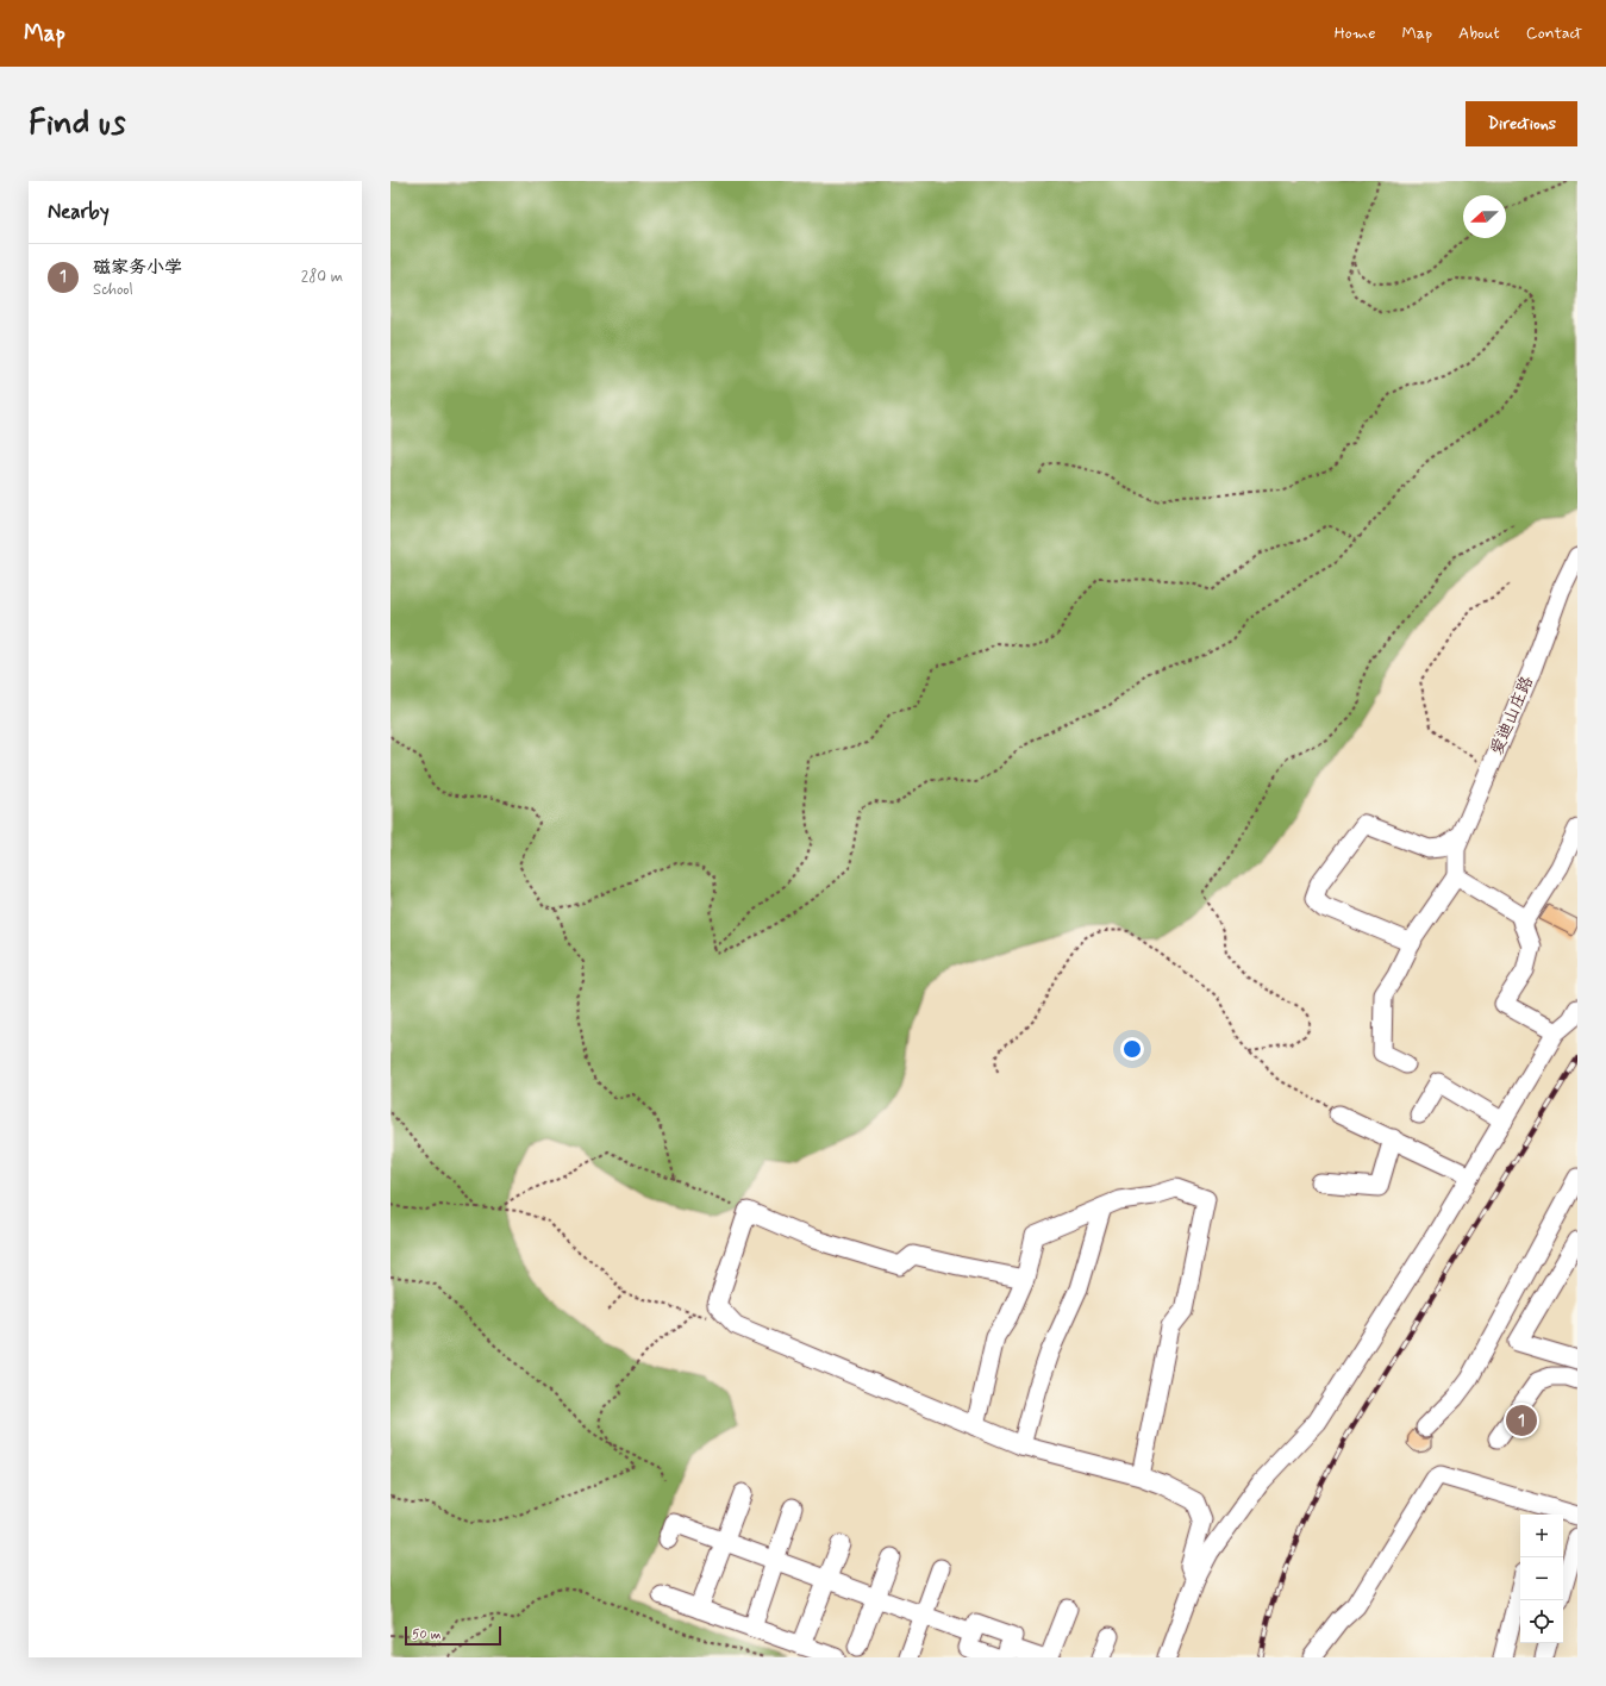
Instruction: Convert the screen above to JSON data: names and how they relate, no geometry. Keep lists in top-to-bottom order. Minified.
{"streets":{"street":["爱迪山庄路"]},"scale_bar":"50 m","north":"left","page":{"header":"Map","nav":["Home","Map","About","Contact"],"buttons":"Directions","title":"Find us","heading":"Nearby","list":[{"mark":"1","name":"磁家务小学","note":"School","value":"280 m"}],"pins":"1","map_buttons":["+","−"],"scale":"50 m"}}
